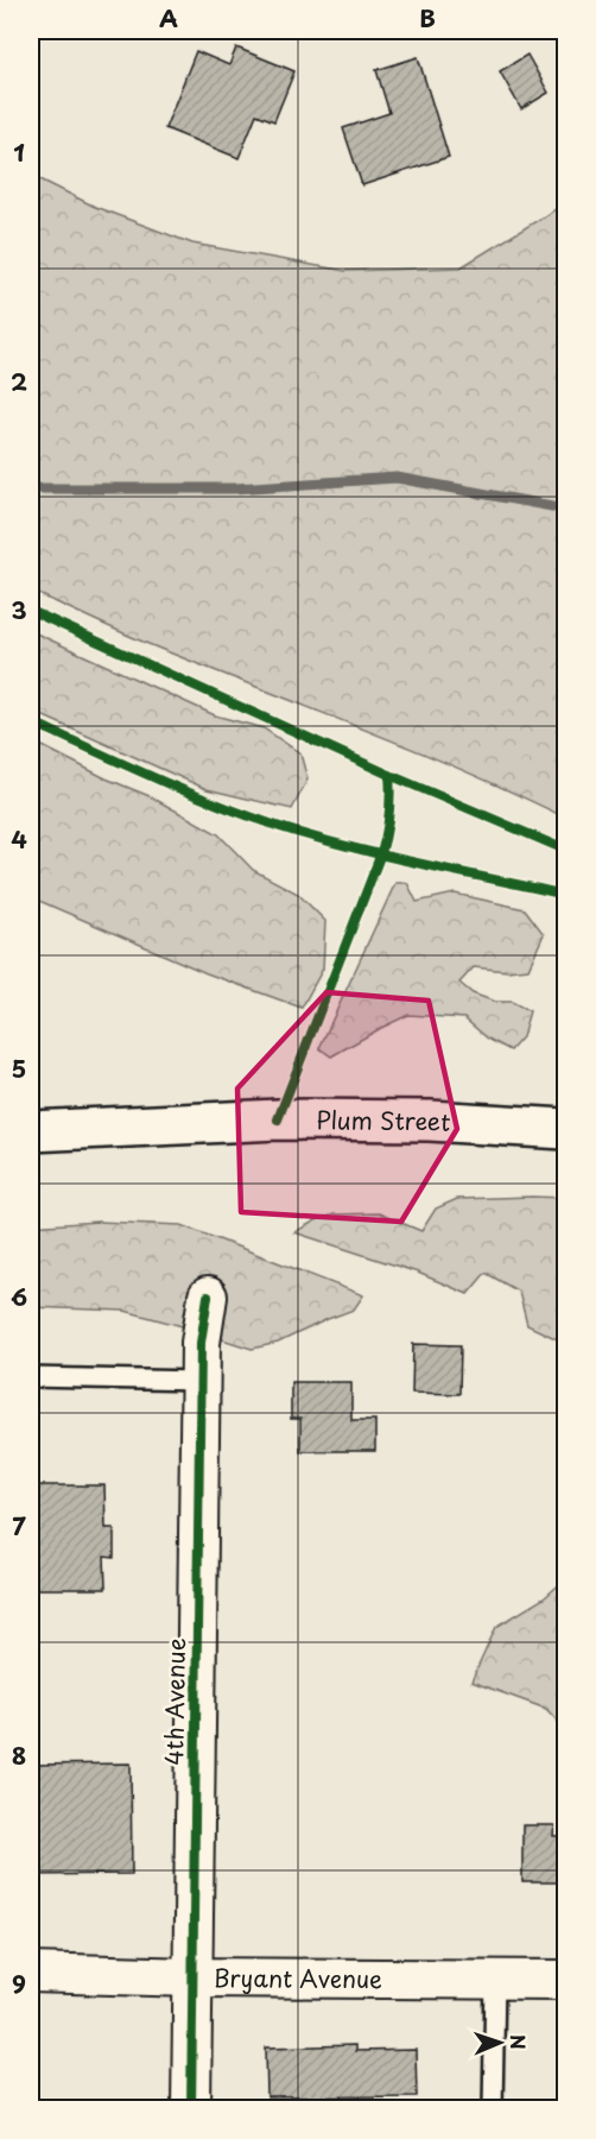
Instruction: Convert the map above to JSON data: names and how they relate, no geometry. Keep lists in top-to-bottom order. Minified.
{"streets":{"main road":["Plum Street"],"street":["4th Avenue","Bryant Avenue"]},"crossings":[["4th Avenue","Bryant Avenue"]],"north":"right","grid":{"columns":["A","B"],"rows":["1","2","3","4","5","6","7","8","9"]}}
